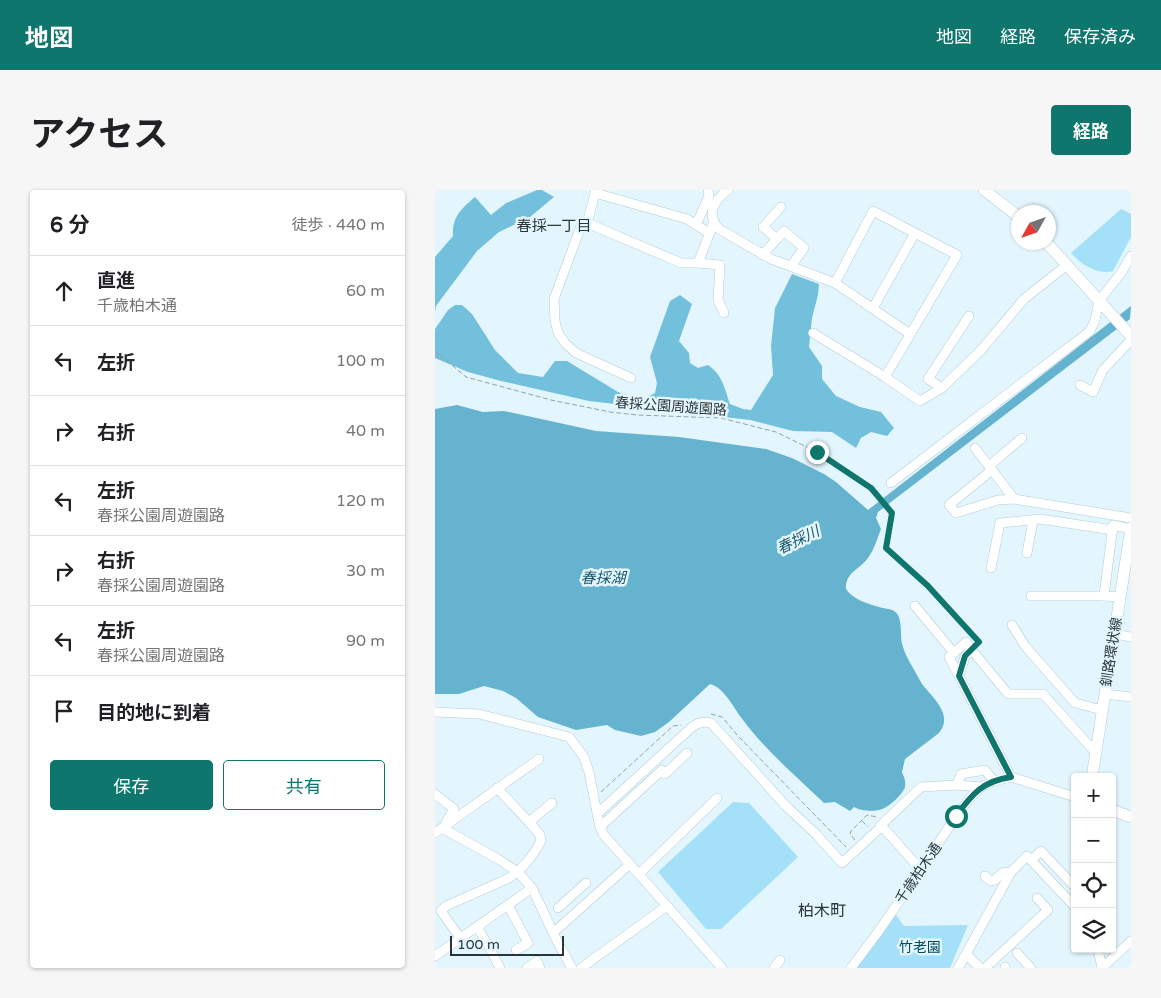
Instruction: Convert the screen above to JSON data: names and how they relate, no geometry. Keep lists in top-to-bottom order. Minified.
{"streets":{"main road":["釧路環状線"],"street":["千歳柏木通"],"path":["春採公園周遊園路"]},"districts":["春採一丁目","柏木町"],"water":["春採川","春採湖"],"parks":["竹老園"],"scale_bar":"100 m","north":"bottom left","page":{"header":"地図","nav":["地図","経路","保存済み"],"title":"アクセス","buttons":["経路",["保存","共有"]],"heading":["6 分","徒歩 · 440 m"],"list":[["直進","千歳柏木通","60 m"],["左折","100 m"],["右折","40 m"],["左折","春採公園周遊園路","120 m"],["右折","春採公園周遊園路","30 m"],["左折","春採公園周遊園路","90 m"],"目的地に到着"],"map_buttons":["+","−"],"scale":"100 m"}}
